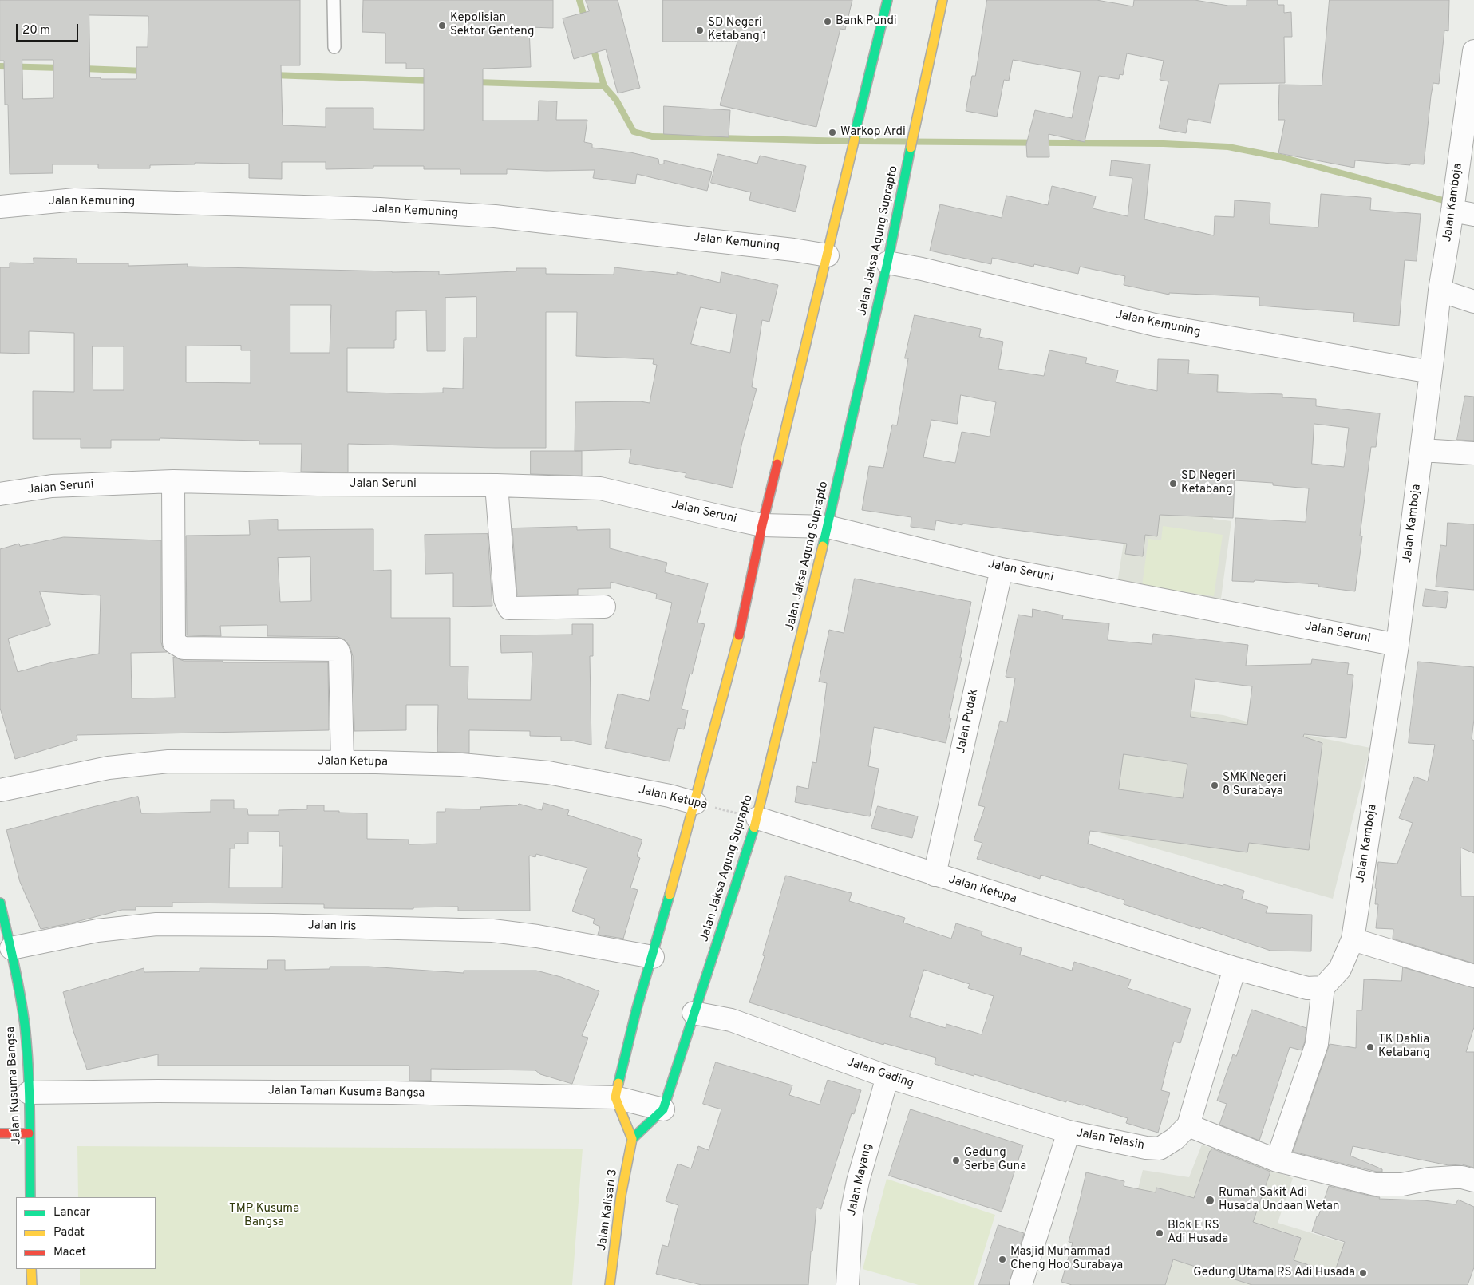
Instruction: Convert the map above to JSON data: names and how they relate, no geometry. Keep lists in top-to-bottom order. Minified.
{"streets":{"main road":["Jalan Jaksa Agung Suprapto","Jalan Kusuma Bangsa","Jalan Kalisari 3"],"street":["Jalan Kemuning","Jalan Kamboja","Jalan Seruni","Jalan Pudak","Jalan Ketupa","Jalan Iris","Jalan Gading","Jalan Taman Kusuma Bangsa","Jalan Telasih","Jalan Mayang"]},"crossings":[["Jalan Kemuning","Jalan Kamboja"],["Jalan Kemuning","Jalan Jaksa Agung Suprapto"],["Jalan Kamboja","Jalan Seruni"],["Jalan Kamboja","Jalan Ketupa"],["Jalan Jaksa Agung Suprapto","Jalan Seruni"],["Jalan Jaksa Agung Suprapto","Jalan Ketupa"],["Jalan Jaksa Agung Suprapto","Jalan Gading"],["Jalan Jaksa Agung Suprapto","Jalan Taman Kusuma Bangsa"],["Jalan Seruni","Jalan Pudak"],["Jalan Pudak","Jalan Ketupa"],["Jalan Ketupa","Jalan Telasih"],["Jalan Iris","Jalan Kusuma Bangsa"],["Jalan Gading","Jalan Telasih"],["Jalan Gading","Jalan Mayang"],["Jalan Kusuma Bangsa","Jalan Taman Kusuma Bangsa"]],"parks":["TMP Kusuma Bangsa"],"places":["Bank Pundi","Kepolisian Sektor Genteng","SD Negeri Ketabang 1","Warkop Ardi","SD Negeri Ketabang","SMK Negeri 8 Surabaya","TK Dahlia Ketabang","Gedung Serba Guna","Rumah Sakit Adi Husada Undaan Wetan","Blok E RS Adi Husada","Masjid Muhammad Cheng Hoo Surabaya","Gedung Utama RS Adi Husada"],"legend":["Lancar","Padat","Macet"],"scale_bar":"20 m"}
